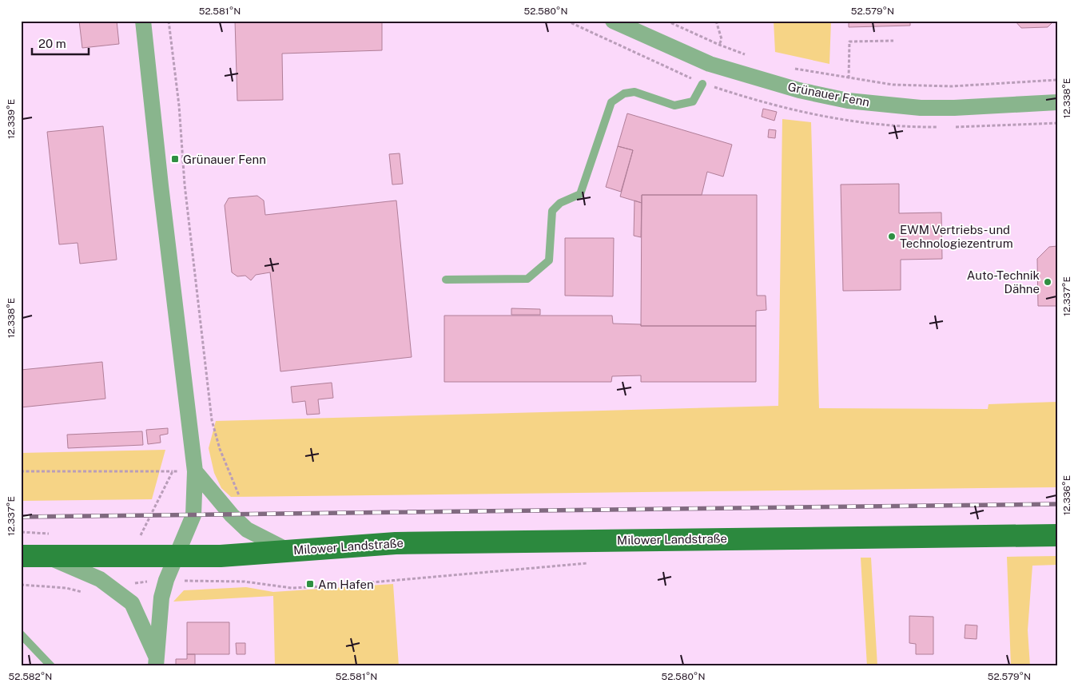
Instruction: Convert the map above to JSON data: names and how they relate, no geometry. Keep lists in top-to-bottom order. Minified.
{"streets":{"main road":["Milower Landstraße"],"street":["Grünauer Fenn"]},"places":{"transit":["Grünauer Fenn","Am Hafen"],"other":["EWM Vertriebs- und Technologiezentrum","Auto-Technik Dähne"]},"scale_bar":"20 m","coordinates":["52.581°N","52.580°N","52.579°N","12.338°E","12.339°E","12.337°E","12.336°E","52.582°N"]}
